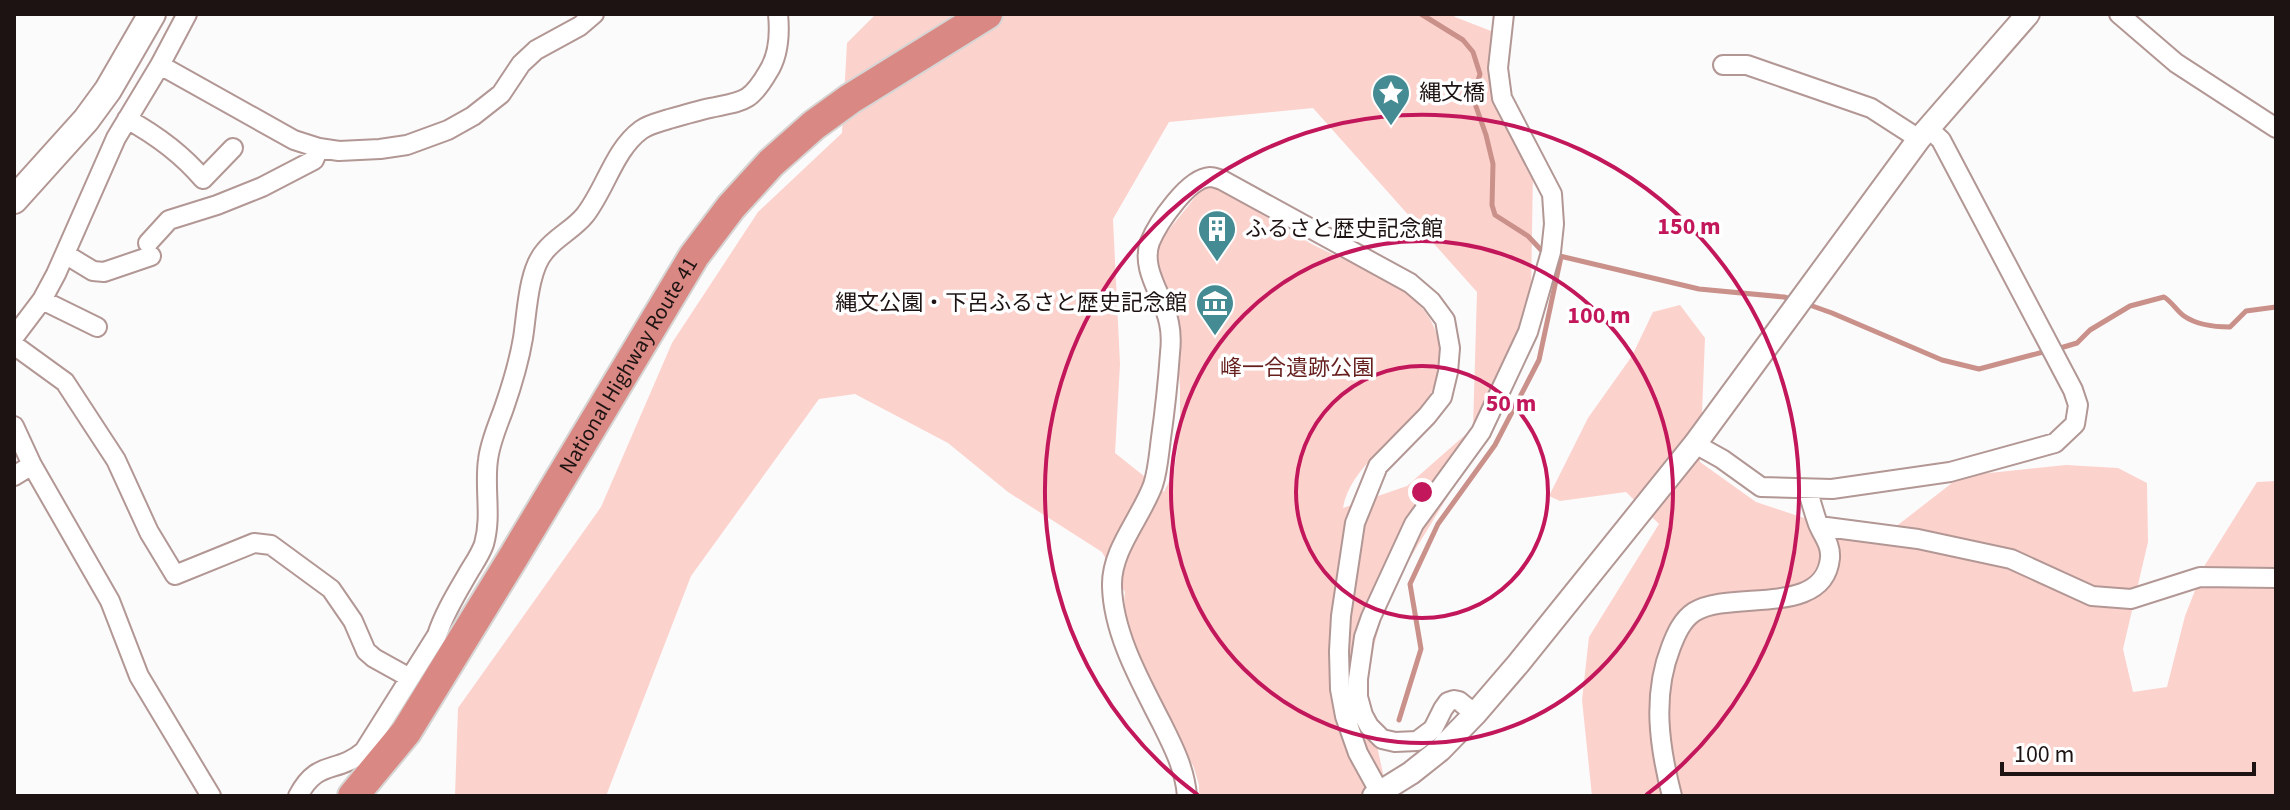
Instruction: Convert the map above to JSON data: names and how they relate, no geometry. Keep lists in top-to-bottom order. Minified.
{"streets":{"highway":["National Highway Route 41"]},"parks":["峰一合遺跡公園"],"places":{"place":["縄文橋"],"building":["ふるさと歴史記念館"],"museum":["縄文公園・下呂ふるさと歴史記念館"]},"scale_bar":"100 m","rings":["150 m","100 m","50 m"]}
